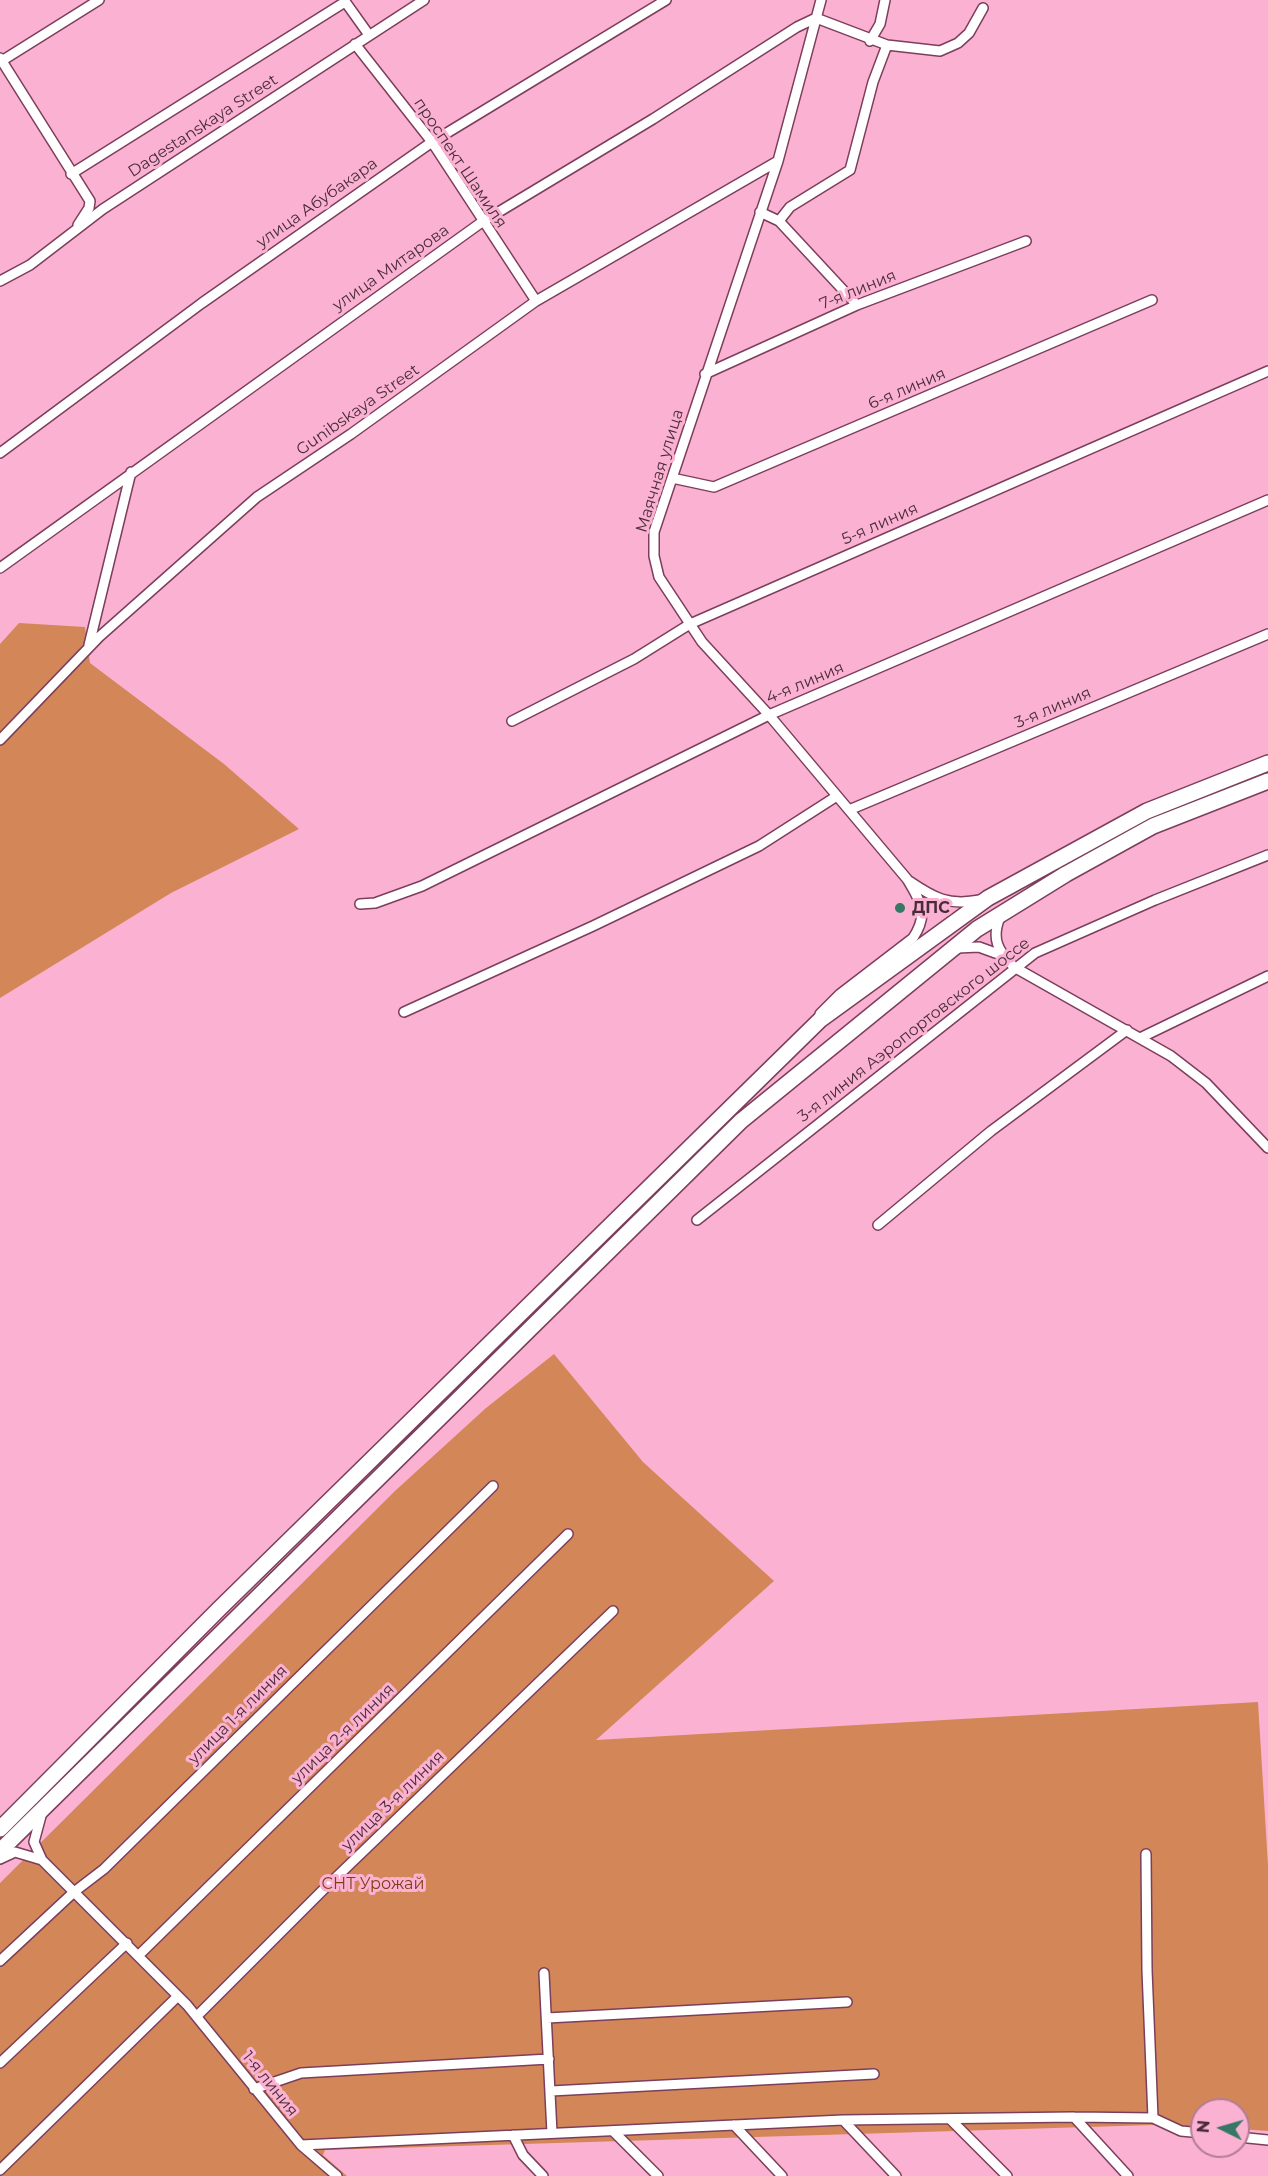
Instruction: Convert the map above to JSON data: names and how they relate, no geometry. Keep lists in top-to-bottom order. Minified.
{"streets":{"street":["Dagestanskaya Street","проспект Шамиля","улица Абубакара","улица Митарова","7-я линия","6-я линия","Gunibskaya Street","Маячная улица","5-я линия","4-я линия","3-я линия","3-я линия Аэропортовского шоссе","улица 1-я линия","улица 2-я линия","улица 3-я линия","1-я линия"]},"crossings":[["Dagestanskaya Street","проспект Шамиля"],["проспект Шамиля","улица Абубакара"],["проспект Шамиля","улица Митарова"],["проспект Шамиля","Gunibskaya Street"],["улица Митарова","Маячная улица"],["7-я линия","Маячная улица"],["6-я линия","Маячная улица"],["Gunibskaya Street","Маячная улица"],["Маячная улица","5-я линия"],["Маячная улица","4-я линия"],["Маячная улица","3-я линия"],["улица 1-я линия","1-я линия"],["улица 2-я линия","1-я линия"],["улица 3-я линия","1-я линия"]],"parks":["СНТ Урожай"],"places":["ДПС"],"north":"left"}
